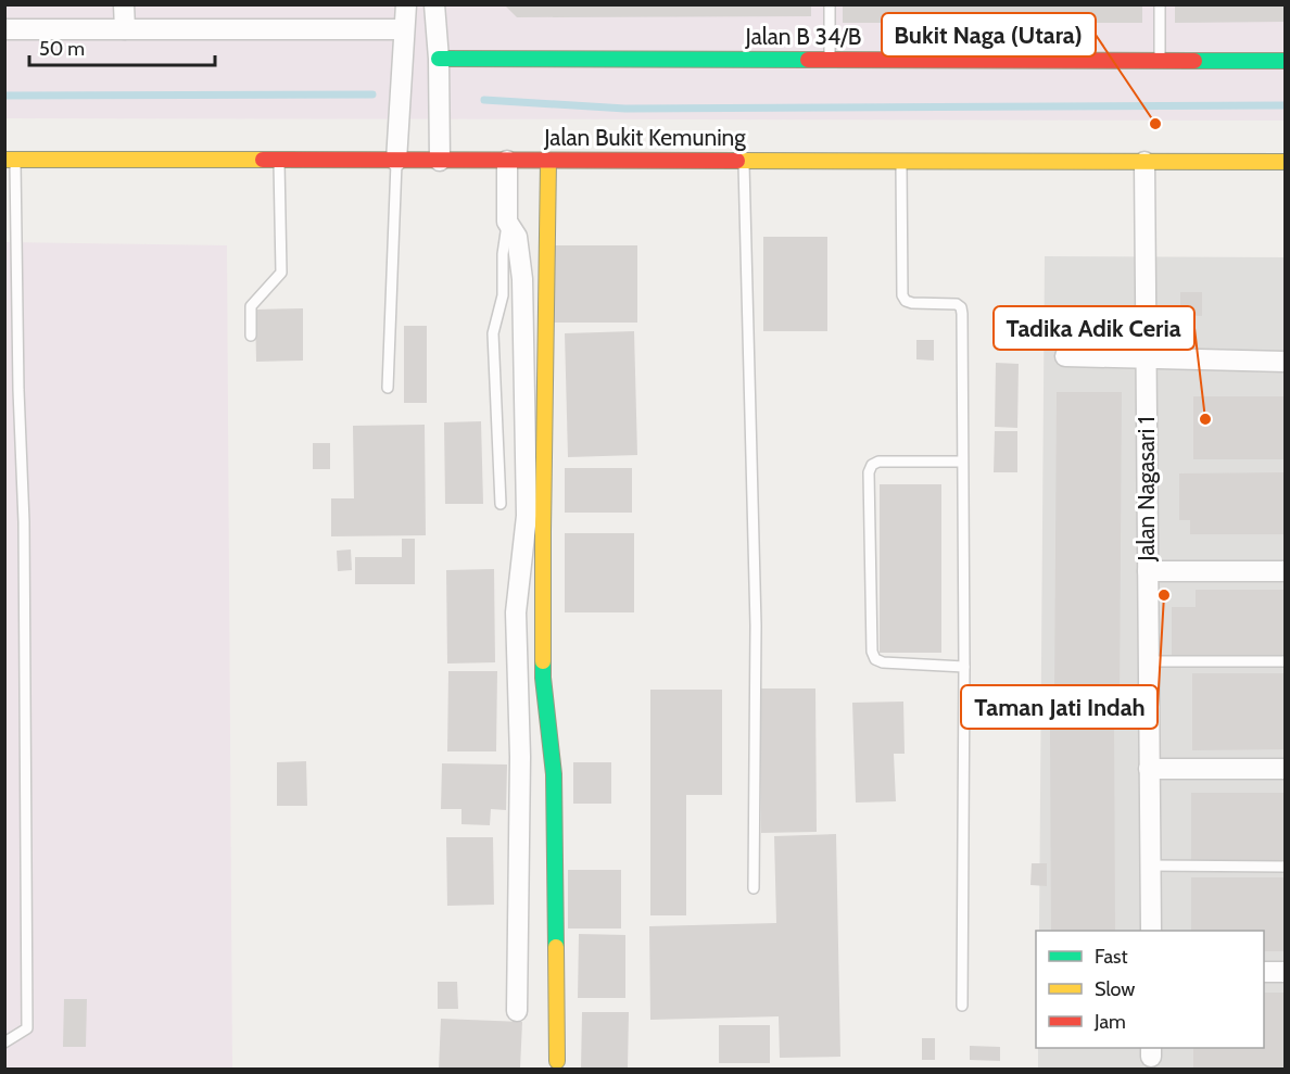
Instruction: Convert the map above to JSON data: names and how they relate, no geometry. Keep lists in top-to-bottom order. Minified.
{"streets":{"street":["Jalan B 34/B","Jalan Bukit Kemuning","Jalan Nagasari 1"]},"crossings":[["Jalan Bukit Kemuning","Jalan Nagasari 1"]],"places":["Bukit Naga (Utara)","Tadika Adik Ceria","Taman Jati Indah"],"legend":["Fast","Slow","Jam"],"scale_bar":"50 m"}
